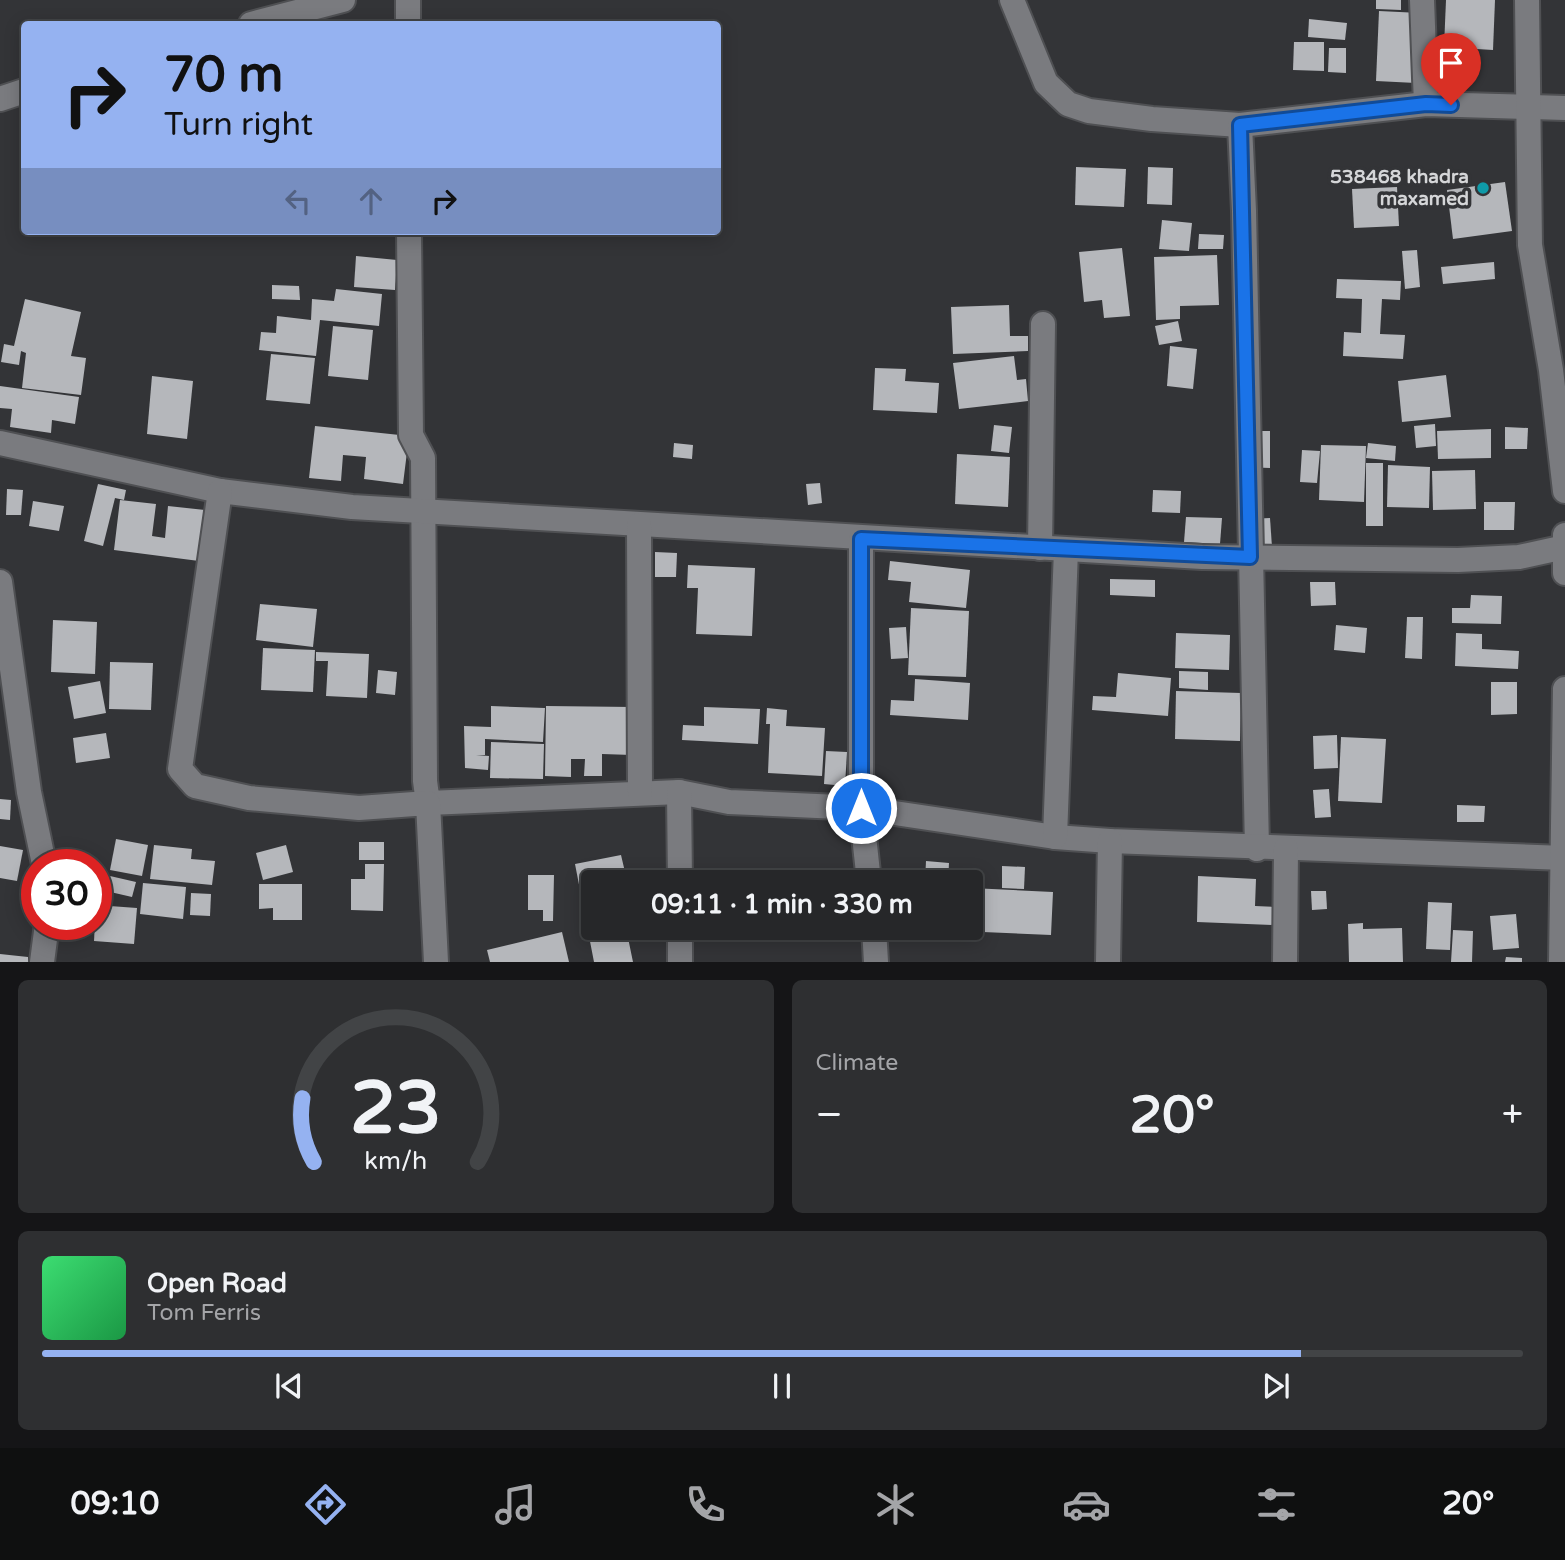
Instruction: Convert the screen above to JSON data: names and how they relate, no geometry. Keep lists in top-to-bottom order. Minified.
{"places":["538468 khadra maxamed"],"page":{"turn":["70 m","Turn right"],"limit":"30","trip":"09:11 · 1 min · 330 m","tile":"Climate","heat":["−","20°","+"],"song":["Open Road","Tom Ferris"],"tabs":["09:10","20°"],"gauge":["23","km/h"]}}
